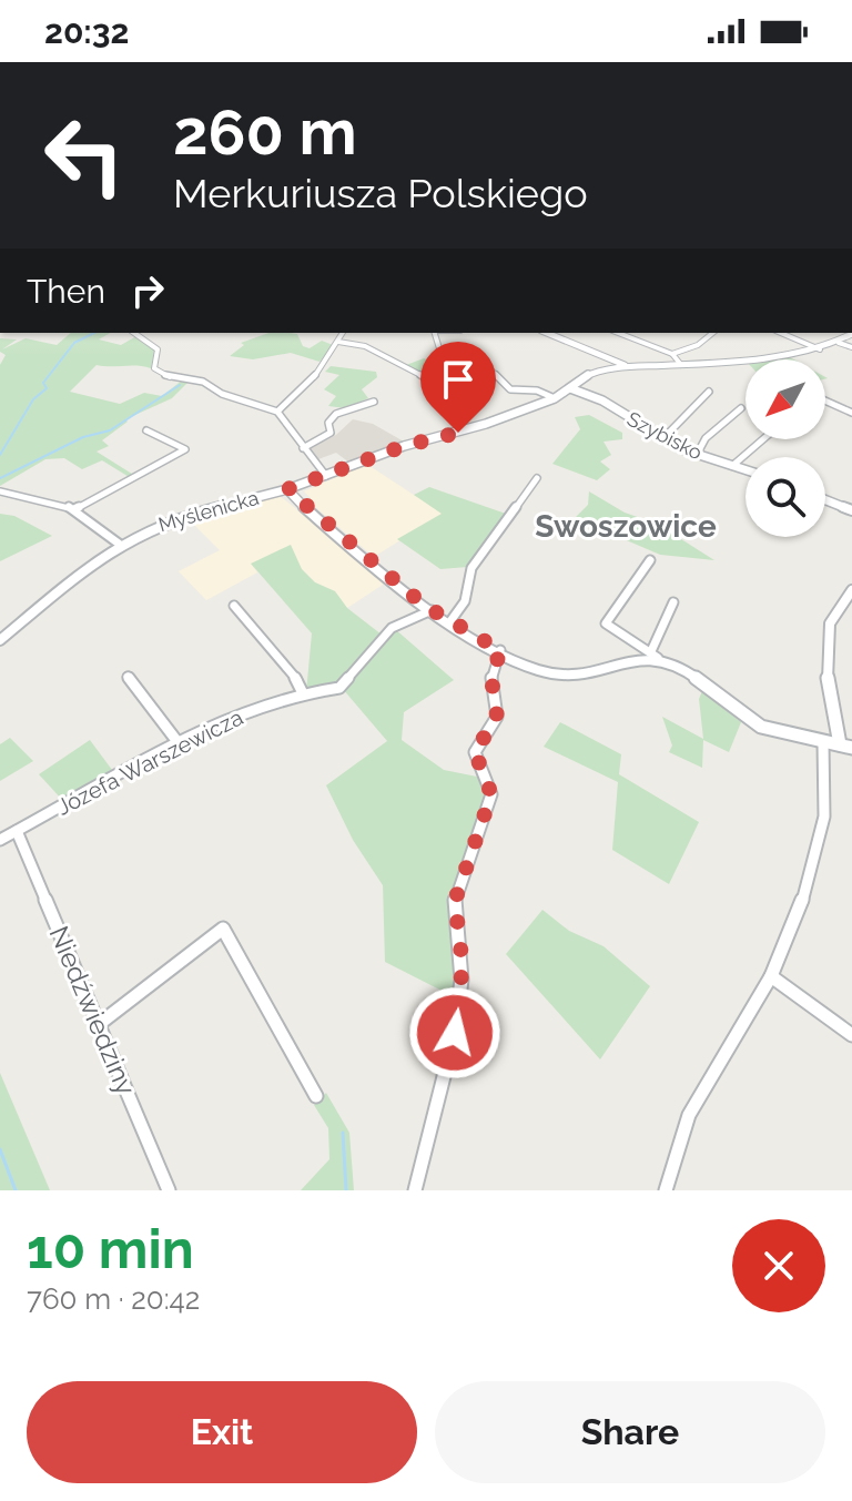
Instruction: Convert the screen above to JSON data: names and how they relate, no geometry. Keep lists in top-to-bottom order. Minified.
{"streets":{"street":["Szybisko","Myślenicka","Józefa Warszewicza","Niedźwiedziny"]},"crossings":[["Szybisko","Myślenicka"],["Józefa Warszewicza","Niedźwiedziny"]],"districts":["Swoszowice"],"north":"bottom left","page":{"status":"20:32","turn":["260 m","Merkuriusza Polskiego"],"then":"Then","heading":["10 min","760 m · 20:42"],"buttons":["Exit","Share"]}}
